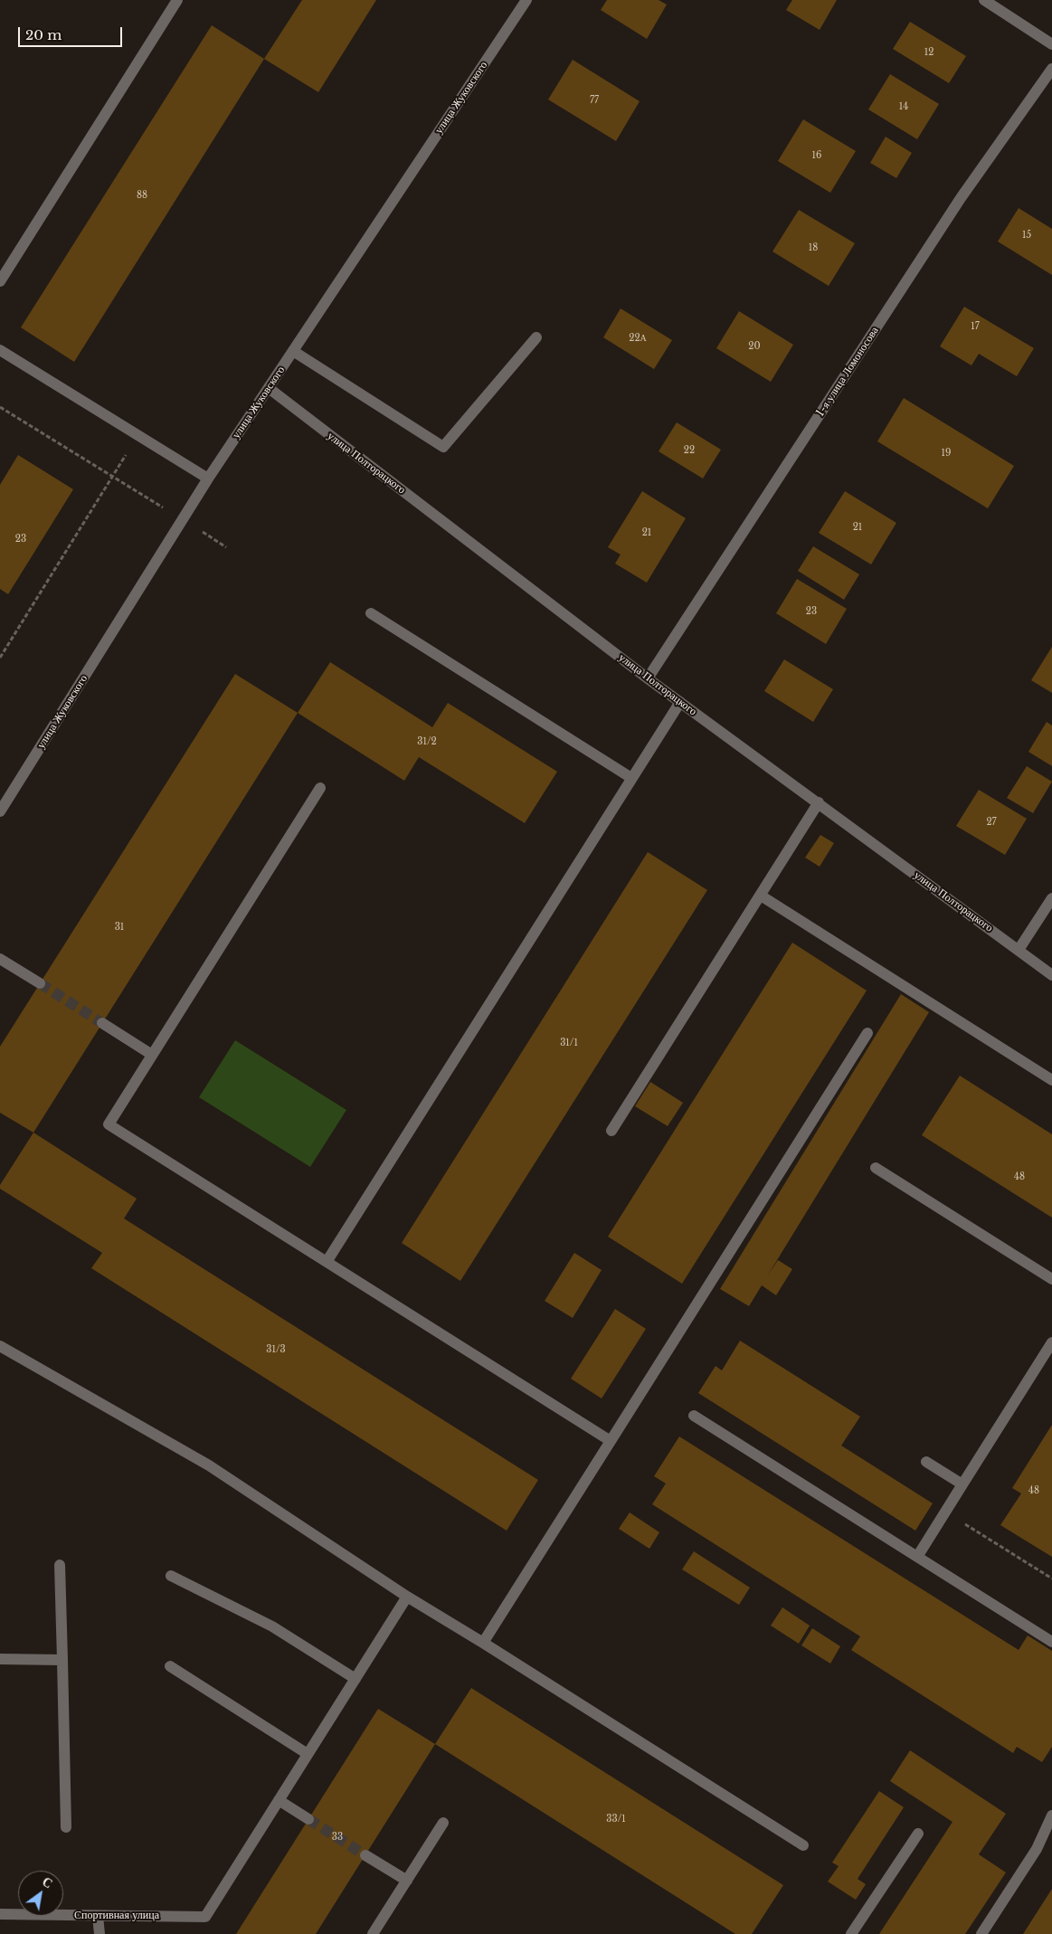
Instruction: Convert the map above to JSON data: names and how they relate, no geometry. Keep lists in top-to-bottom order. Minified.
{"streets":{"street":["улица Жуковского","1-я улица Ломоносова","улица Полторацкого","Спортивная улица"]},"crossings":[["улица Жуковского","улица Полторацкого"],["1-я улица Ломоносова","улица Полторацкого"]],"house_numbers":["12","77","14","16","88","15","18","17","22А","20","22","19","21","21","23","23","31/2","27","31","31/1","48","31/3","48","33/1","33"],"scale_bar":"20 m","north":"top right"}
